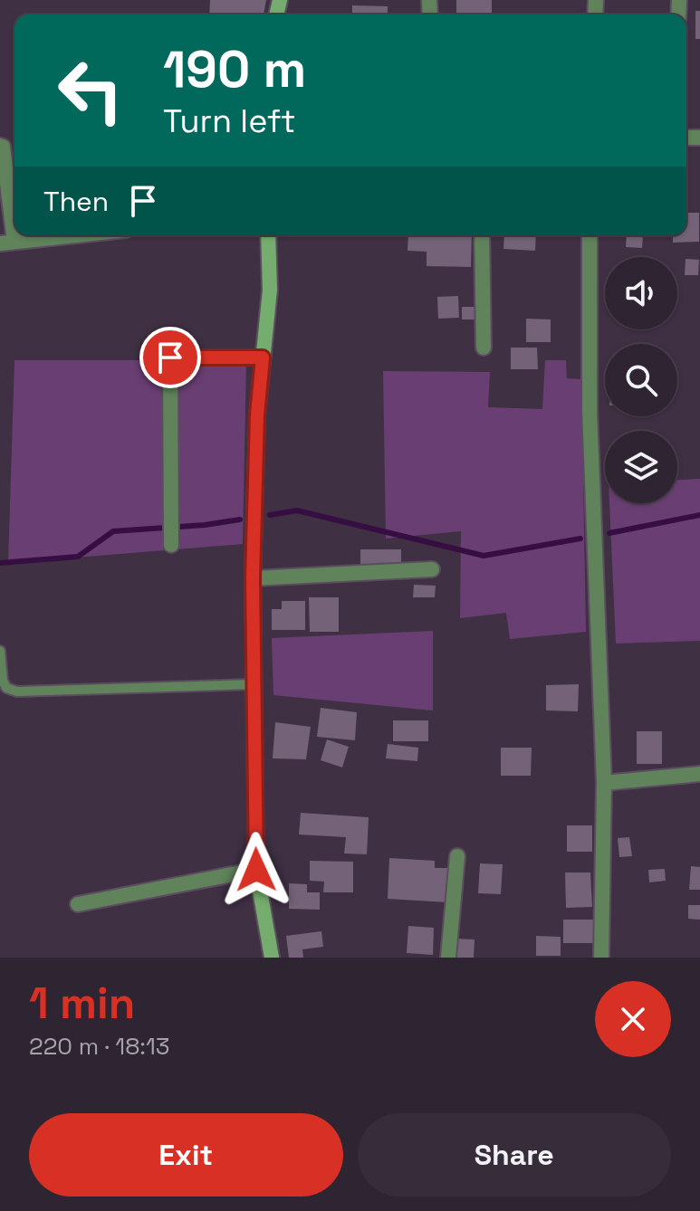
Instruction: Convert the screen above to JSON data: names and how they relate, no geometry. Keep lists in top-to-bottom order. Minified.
{"page":{"turn":["190 m","Turn left"],"then":"Then","heading":["1 min","220 m · 18:13"],"buttons":["Exit","Share"]}}
